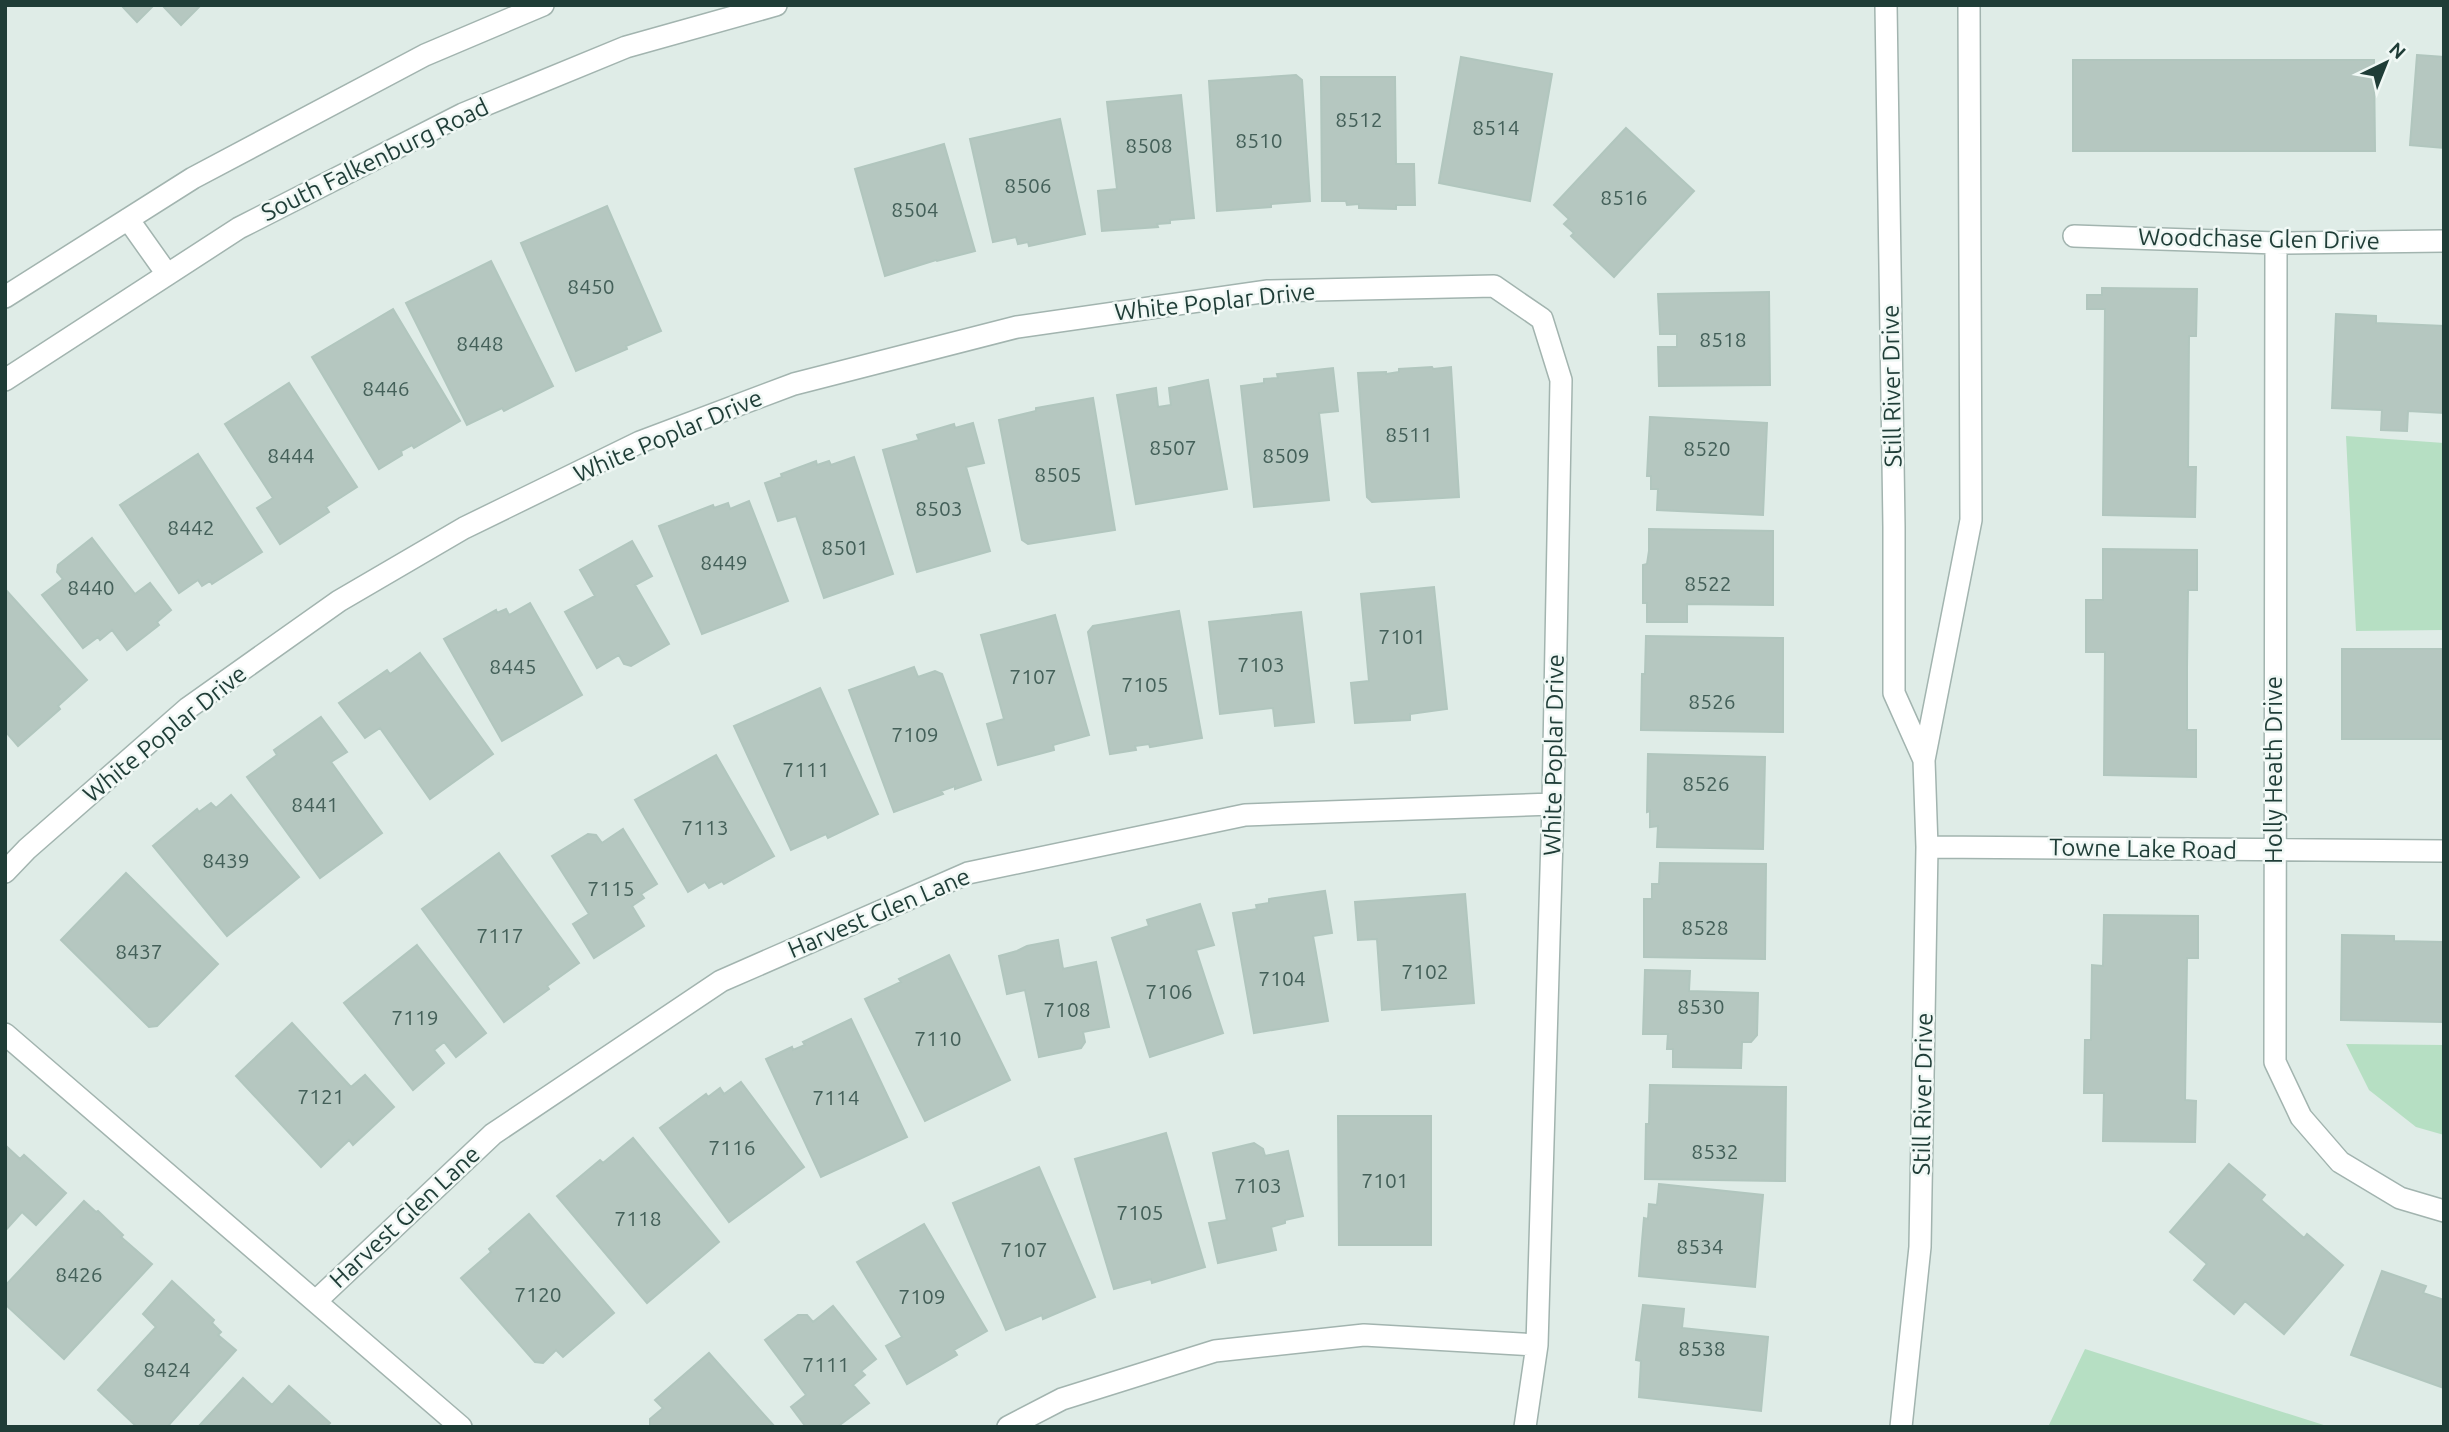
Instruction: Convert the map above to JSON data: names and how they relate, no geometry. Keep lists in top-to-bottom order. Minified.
{"streets":{"street":["South Falkenburg Road","Woodchase Glen Drive","White Poplar Drive","Still River Drive","Holly Heath Drive","Towne Lake Road","Harvest Glen Lane"]},"crossings":[["Woodchase Glen Drive","Holly Heath Drive"],["White Poplar Drive","Harvest Glen Lane"],["Still River Drive","Towne Lake Road"],["Holly Heath Drive","Towne Lake Road"]],"house_numbers":["8512","8514","8510","8508","8506","8516","8504","8450","8518","8448","8446","8511","8507","8520","8444","8509","8505","8503","8442","8501","8449","8522","8440","7101","7103","8445","7107","7105","8526","7109","7111","8526","8441","7113","8439","7115","8528","7117","8437","7102","7104","7106","8530","7108","7119","7110","7121","7114","7116","8532","7101","7103","7105","7118","8534","7107","8426","7120","7109","8538","7111","8424"],"north":"top right"}
